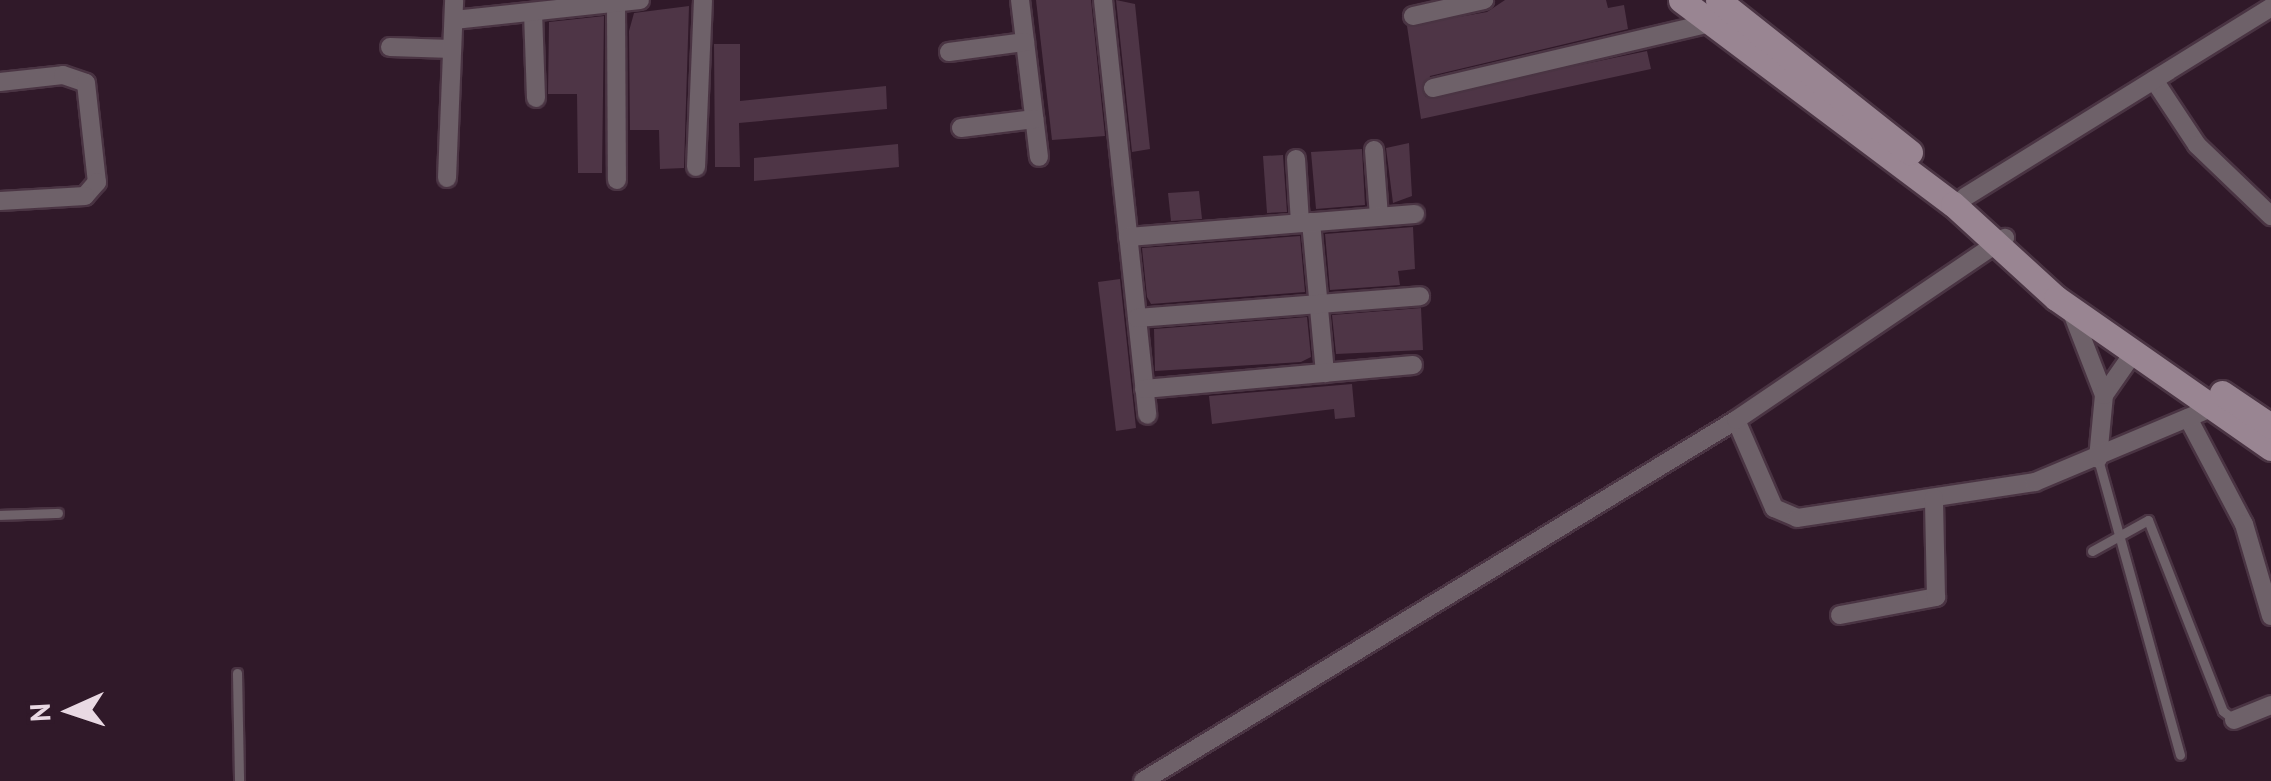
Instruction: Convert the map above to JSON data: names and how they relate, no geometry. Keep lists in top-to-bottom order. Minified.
{"north":"left"}
